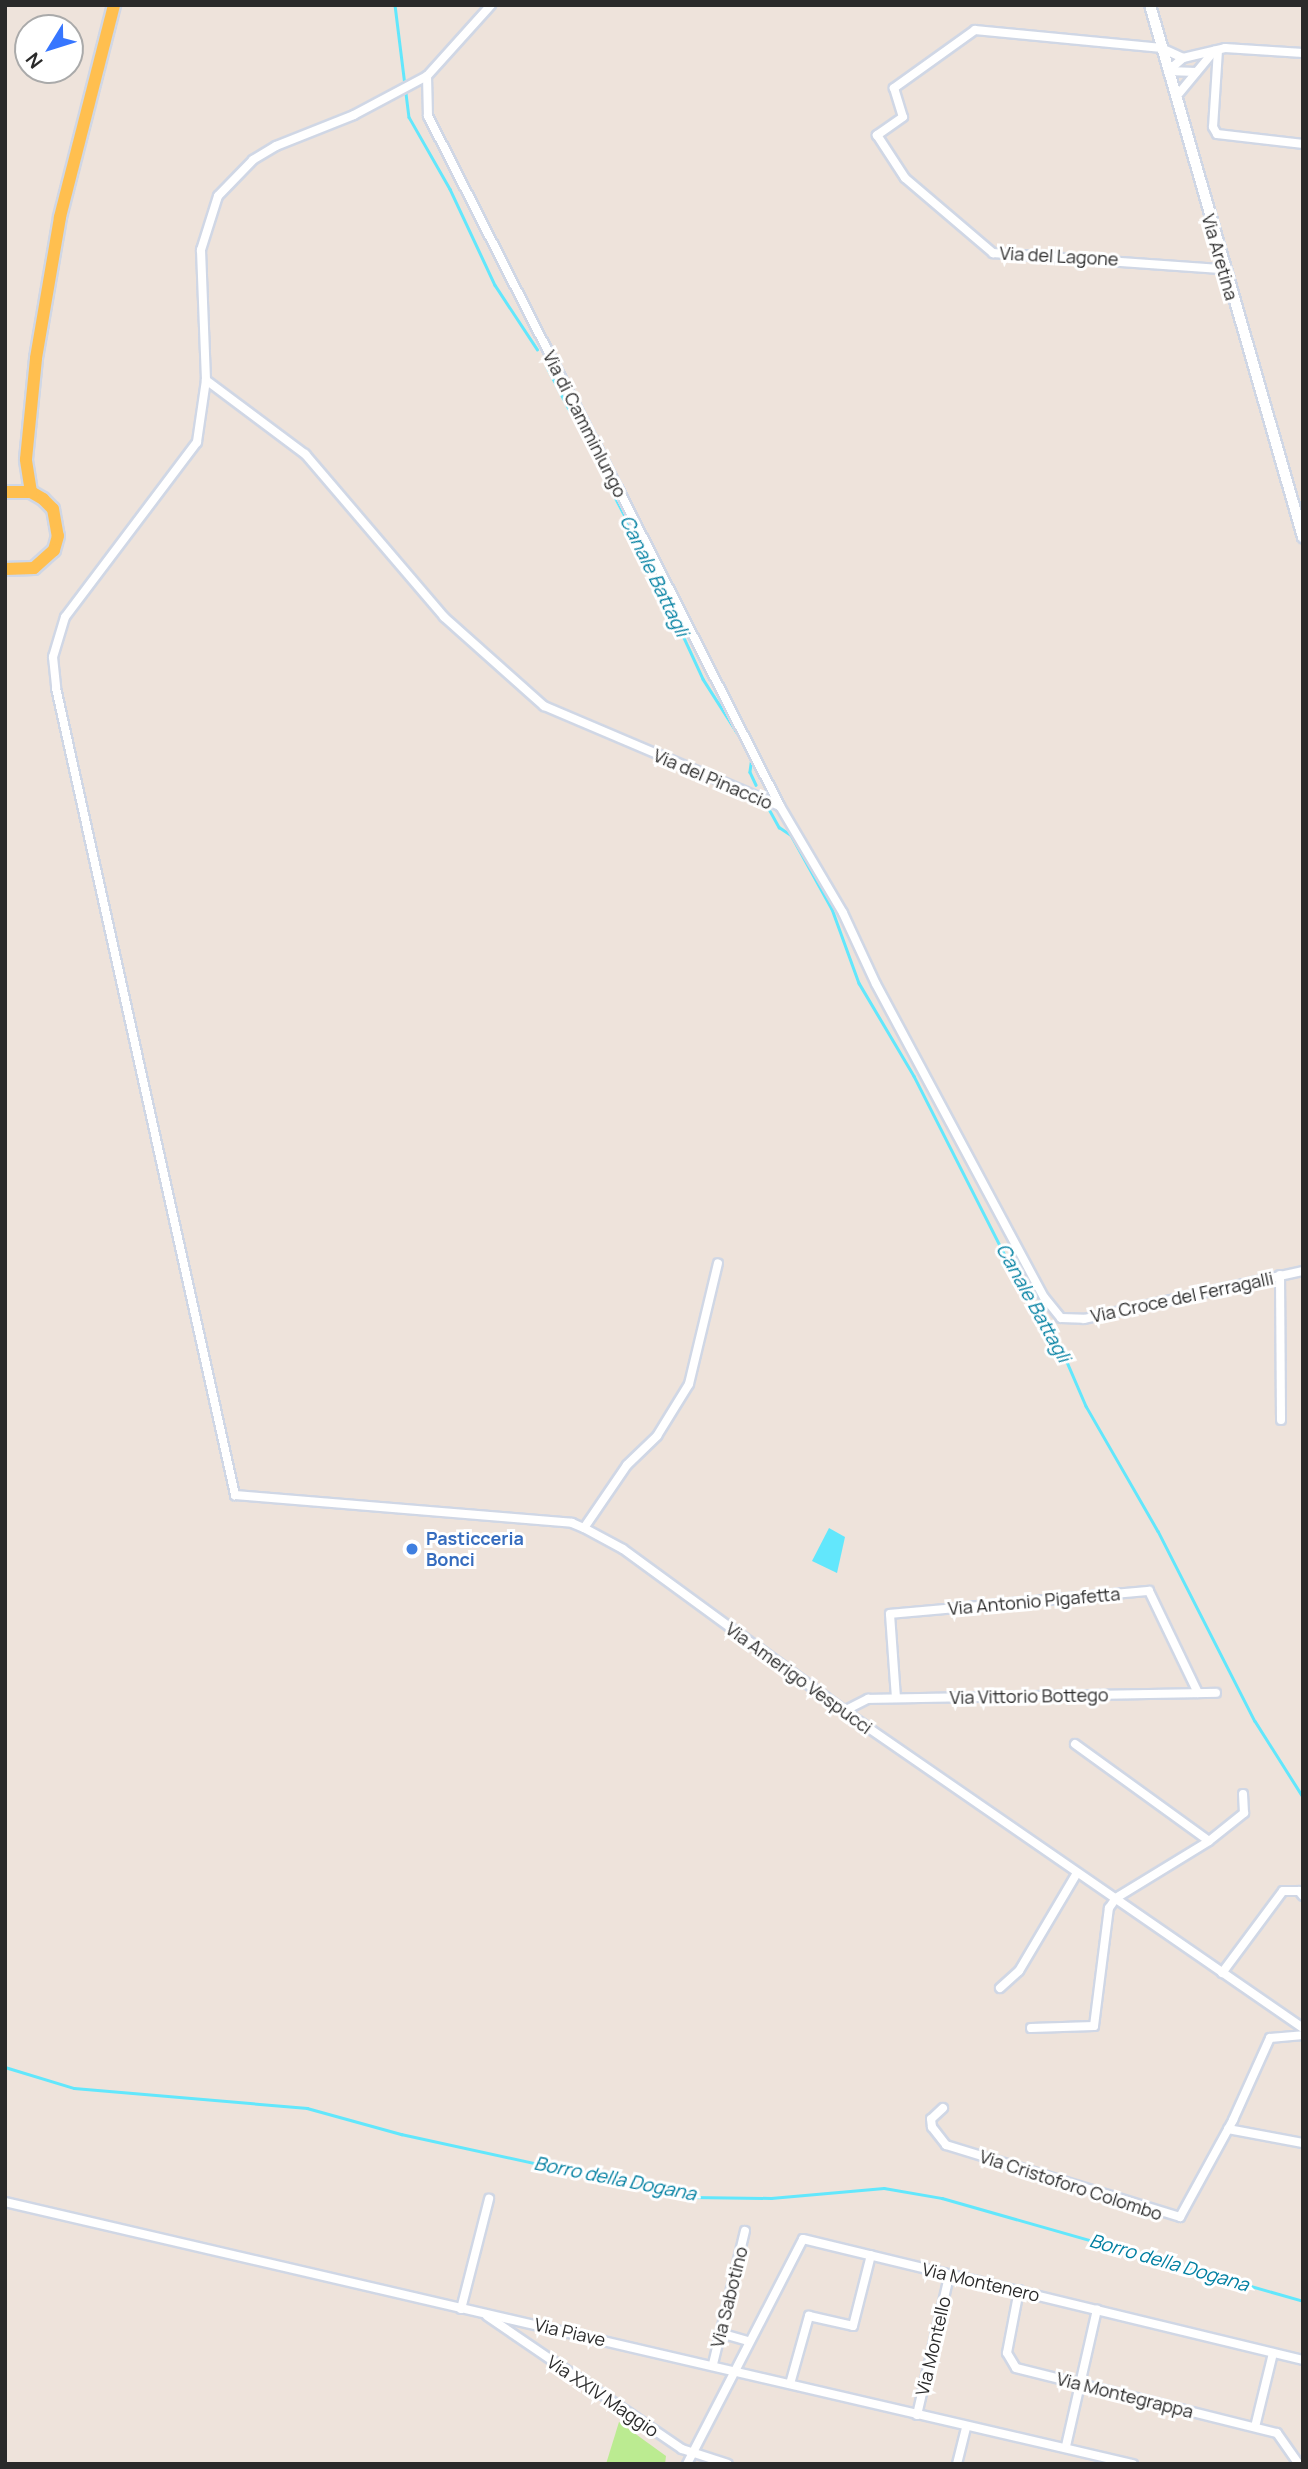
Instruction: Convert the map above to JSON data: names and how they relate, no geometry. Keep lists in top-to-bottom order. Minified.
{"streets":{"street":["Via del Lagone","Via Aretina","Via di Camminlungo","Via del Pinaccio","Via Croce del Ferragalli","Via Antonio Pigafetta","Via Amerigo Vespucci","Via Vittorio Bottego","Via Cristoforo Colombo","Via Montenero","Via Sabotino","Via Piave","Via Montello","Via Montegrappa","Via XXIV Maggio"]},"crossings":[["Via del Lagone","Via Aretina"],["Via di Camminlungo","Via del Pinaccio"],["Via del Pinaccio","Via Croce del Ferragalli"],["Via del Pinaccio","Via Amerigo Vespucci"],["Via Antonio Pigafetta","Via Vittorio Bottego"],["Via Amerigo Vespucci","Via Vittorio Bottego"],["Via Montenero","Via Piave"],["Via Montenero","Via Montello"],["Via Montenero","Via Montegrappa"],["Via Montenero","Via XXIV Maggio"],["Via Sabotino","Via Piave"],["Via Piave","Via Montello"],["Via Piave","Via XXIV Maggio"]],"water":["Canale Battagli","Borro della Dogana"],"places":["Pasticceria Bonci"],"north":"bottom left"}
